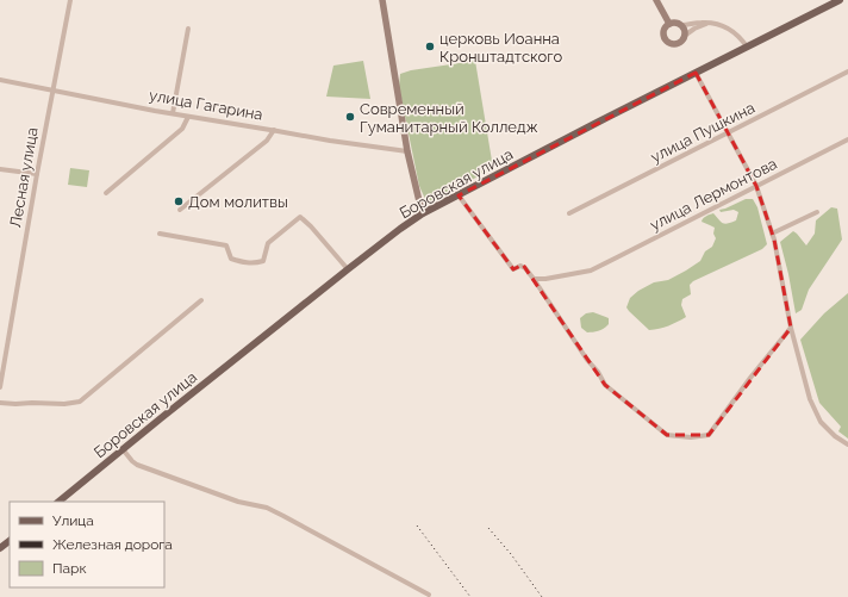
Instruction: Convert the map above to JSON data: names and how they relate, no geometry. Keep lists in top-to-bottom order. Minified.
{"streets":{"main road":["Боровская улица"],"street":["улица Гагарина","улица Пушкина","Лесная улица","улица Лермонтова"]},"crossings":[["улица Гагарина","Лесная улица"]],"places":["церковь Иоанна Кронштадтского","Современный Гуманитарный Колледж","Дом молитвы"],"legend":["Улица","Железная дорога","Парк"]}
